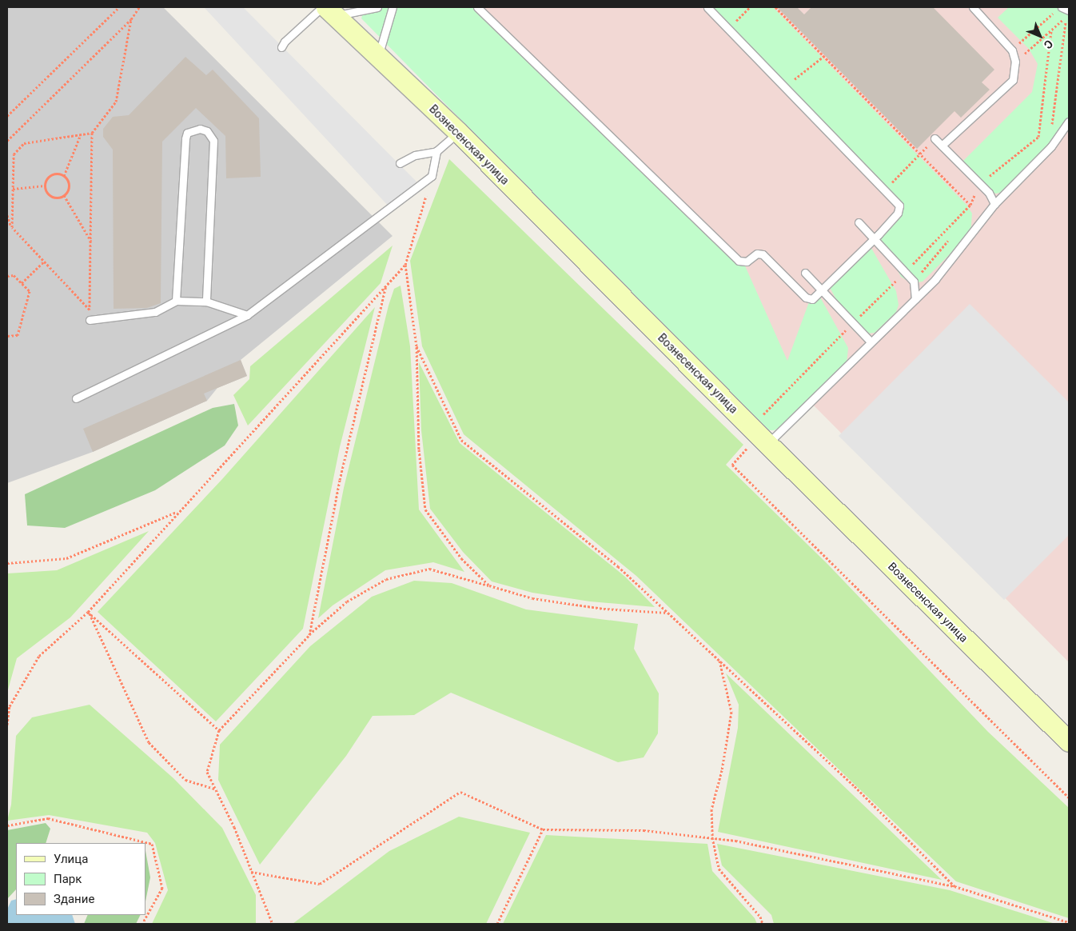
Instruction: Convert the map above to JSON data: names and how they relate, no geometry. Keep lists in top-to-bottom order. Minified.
{"streets":{"main road":["Вознесенская улица"]},"legend":["Улица","Парк","Здание"],"north":"bottom right"}
